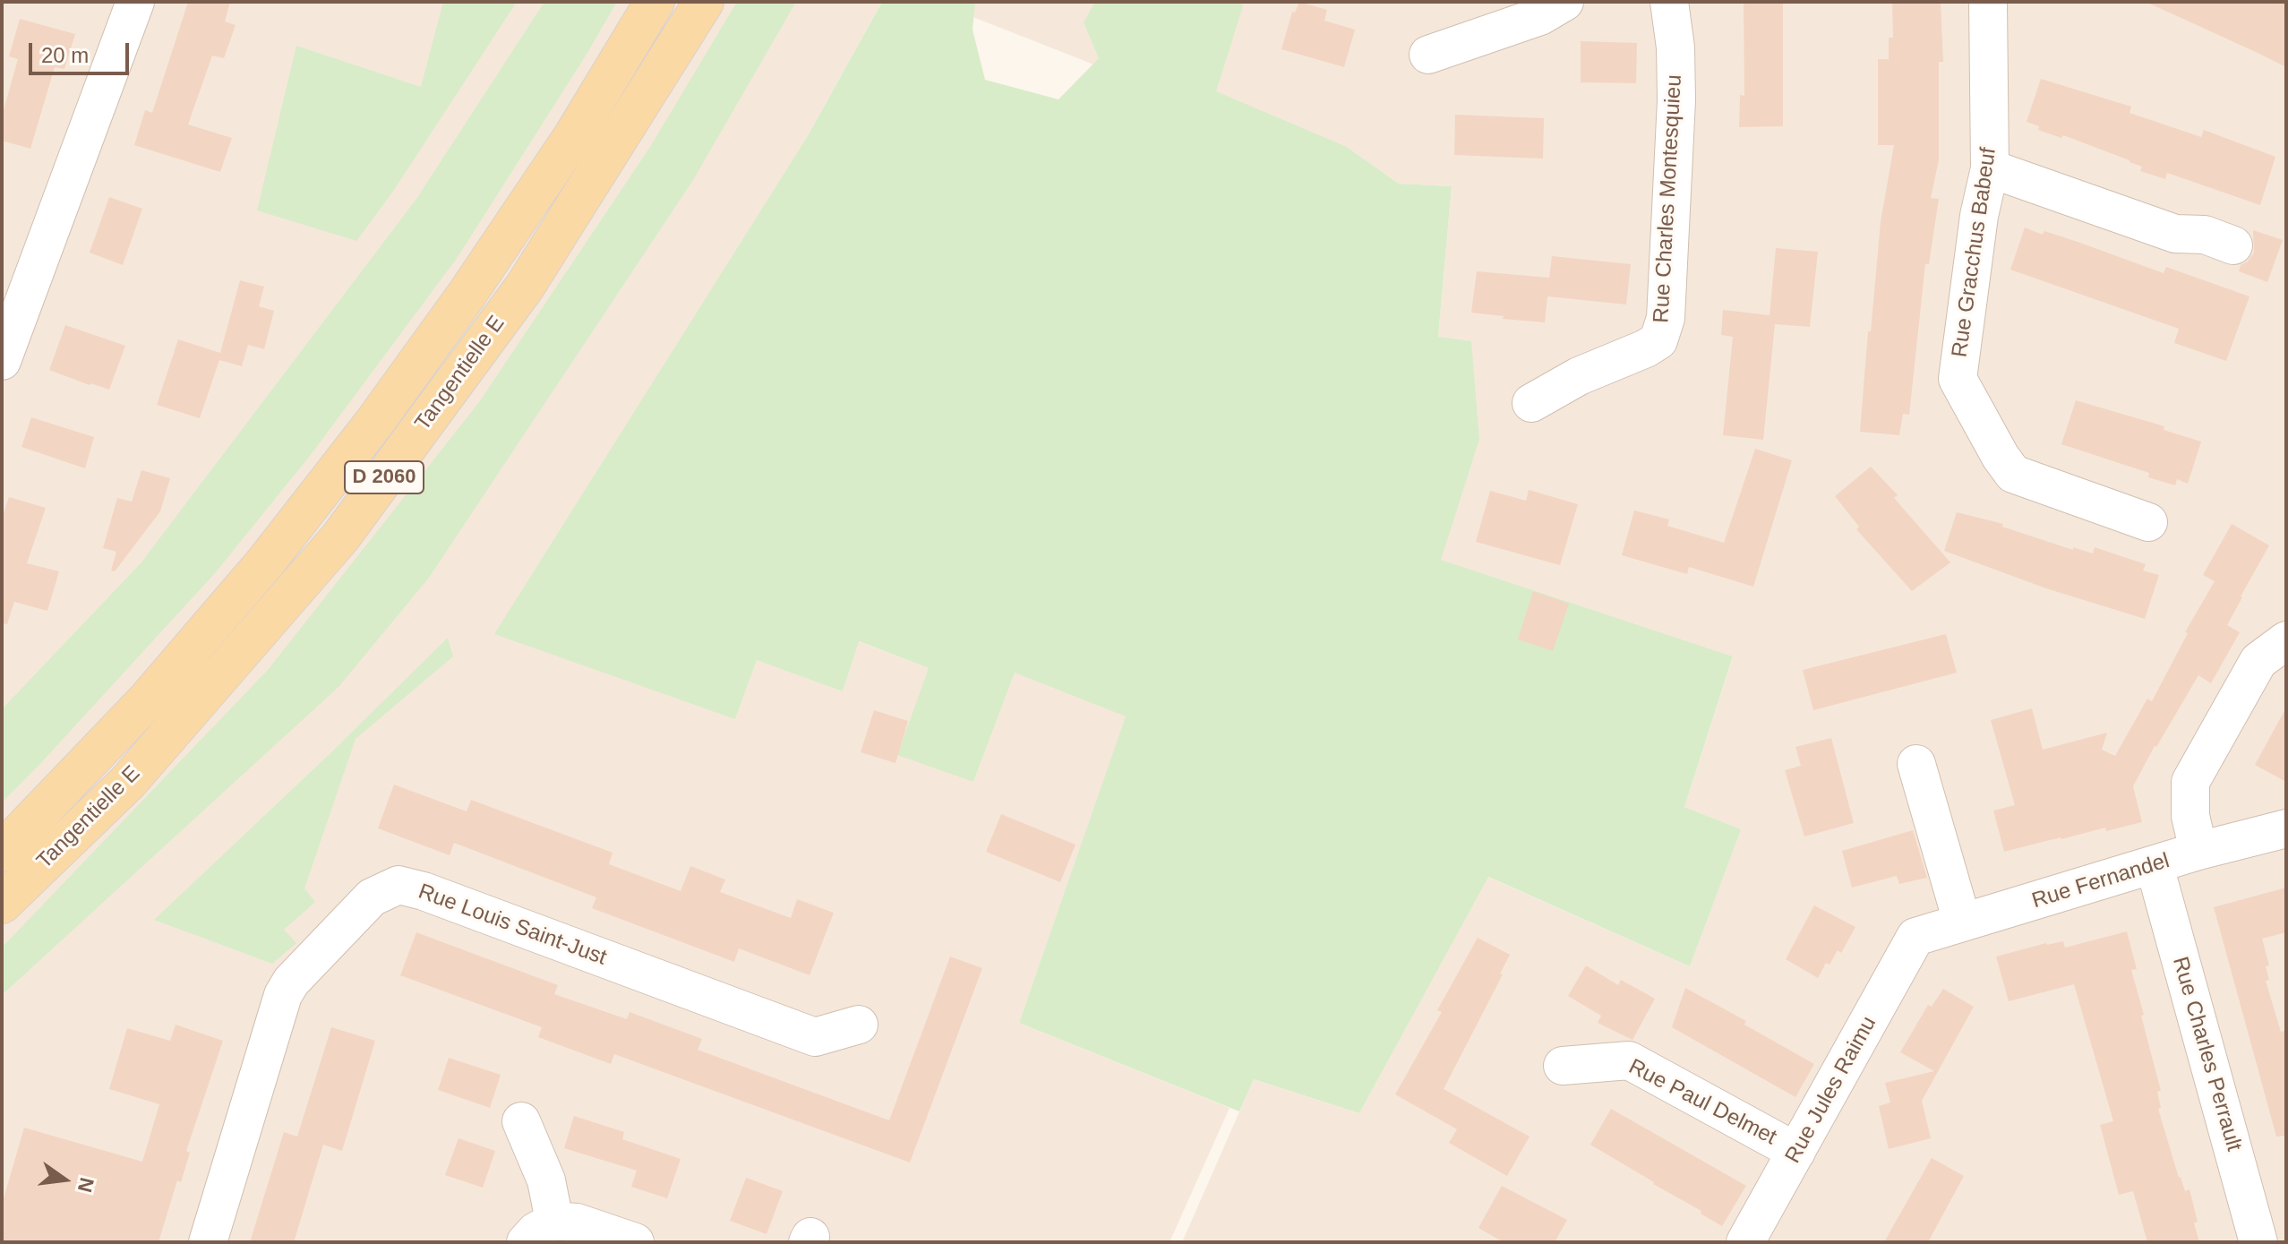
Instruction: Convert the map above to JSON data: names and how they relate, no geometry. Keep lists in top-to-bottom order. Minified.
{"streets":{"main road":["Tangentielle E","D 2060"],"street":["Rue Charles Montesquieu","Rue Gracchus Babeuf","Rue Fernandel","Rue Louis Saint-Just","Rue Charles Perrault","Rue Jules Raimu","Rue Paul Delmet"]},"crossings":[["Rue Fernandel","Rue Charles Perrault"],["Rue Fernandel","Rue Jules Raimu"],["Rue Jules Raimu","Rue Paul Delmet"]],"scale_bar":"20 m","north":"right"}
